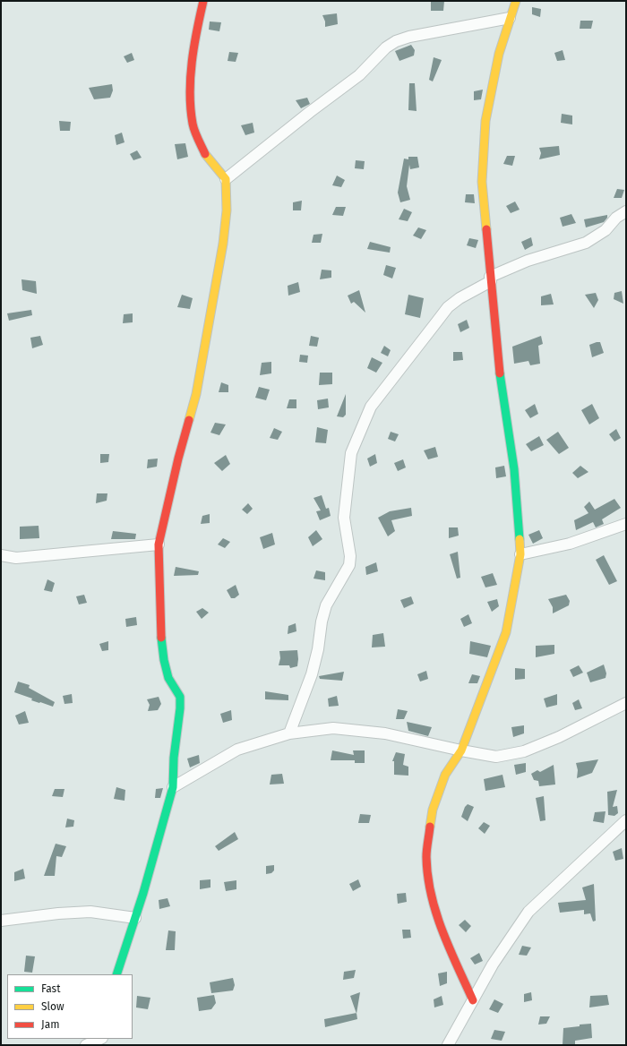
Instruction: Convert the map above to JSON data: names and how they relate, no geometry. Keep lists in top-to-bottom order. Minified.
{"legend":["Fast","Slow","Jam"]}
